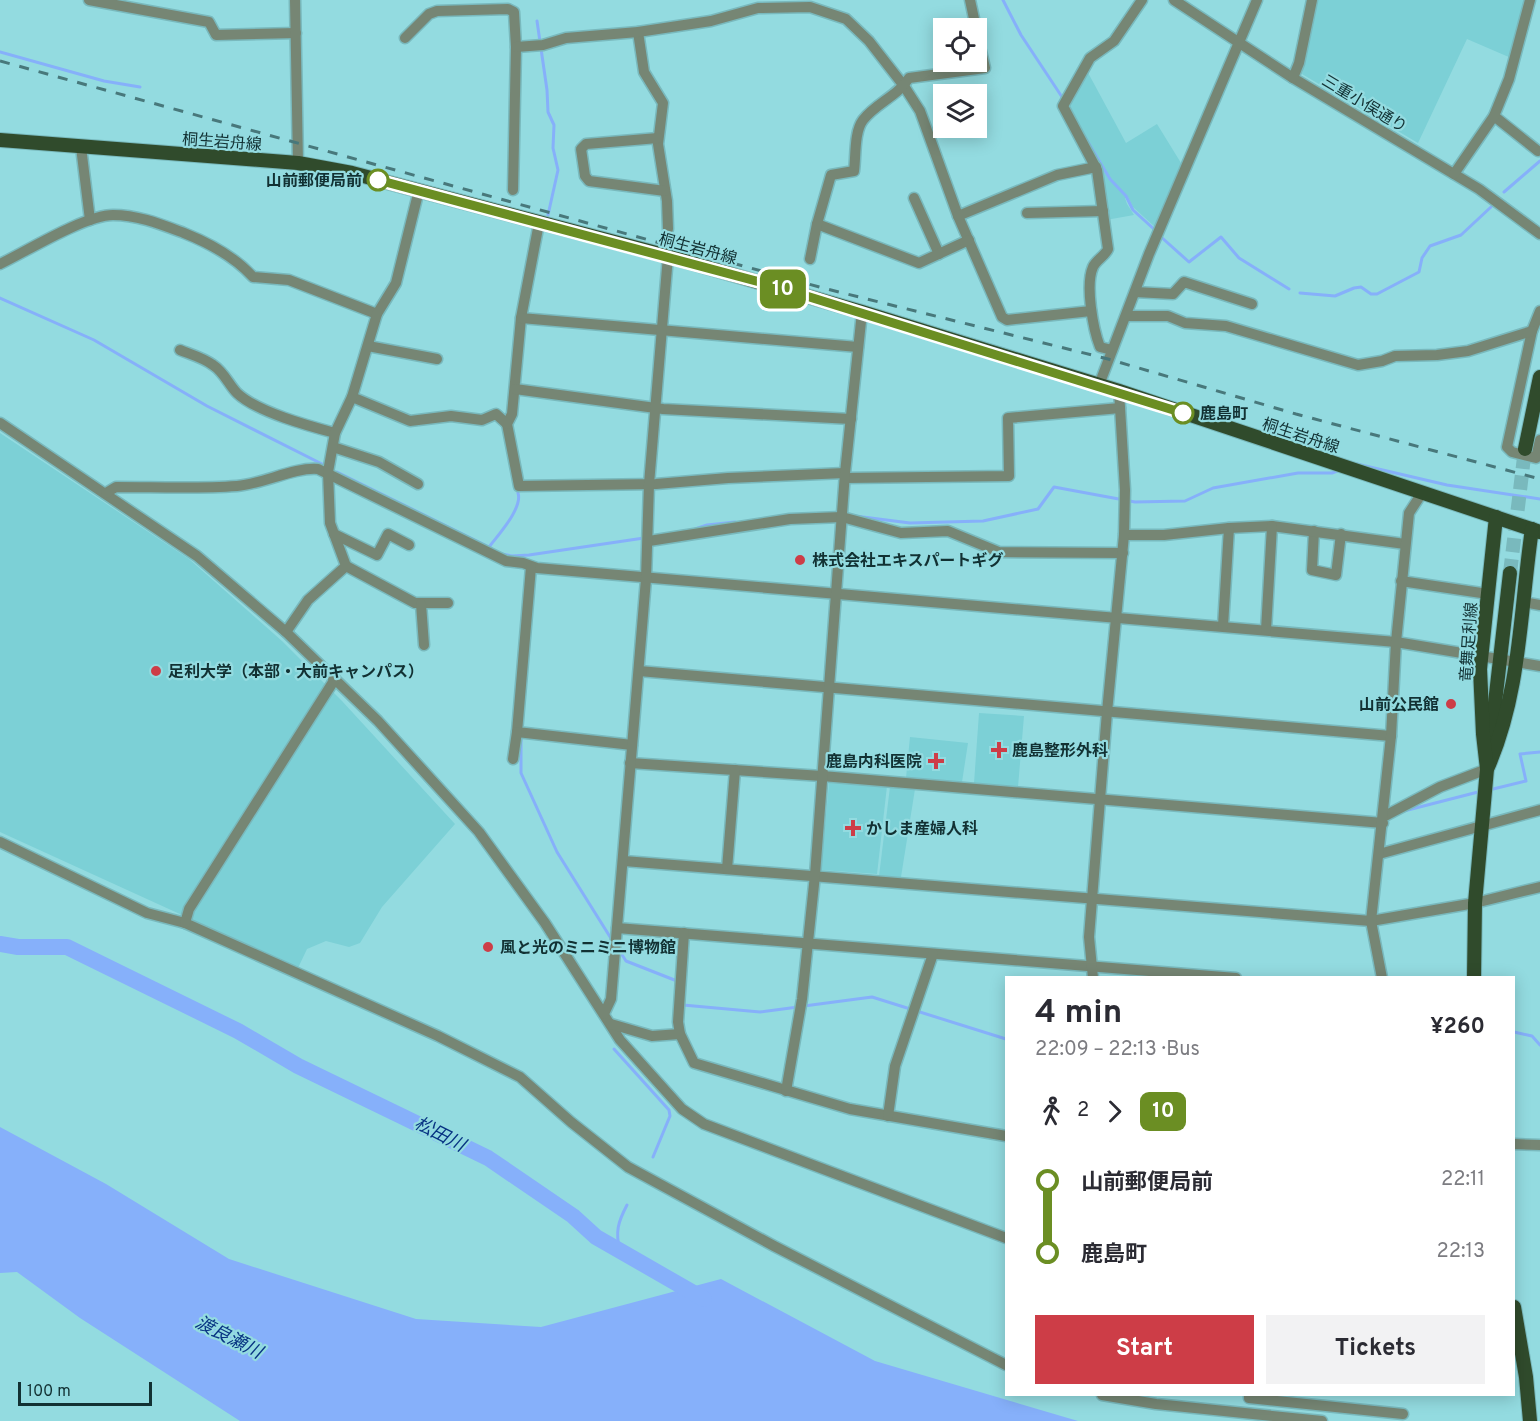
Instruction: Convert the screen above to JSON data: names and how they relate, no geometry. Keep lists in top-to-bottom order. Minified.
{"streets":{"main road":["桐生岩舟線","竜舞足利線"],"street":["三重小俣通り"]},"crossings":[["桐生岩舟線","竜舞足利線"]],"water":["松田川","渡良瀬川"],"places":{"other":["山前郵便局前","鹿島町","株式会社エキスパートギグ","足利大学（本部・大前キャンパス）","山前公民館","風と光のミニミニ博物館"],"health":["鹿島整形外科","鹿島内科医院","かしま産婦人科"]},"lines":["bus line 10"],"scale_bar":"100 m","page":{"on_map":"10","heading":["4 min","22:09 – 22:13 · Bus","¥260"],"legs":["2","10"],"list":[{"name":"山前郵便局前","value":"22:11"},{"name":"鹿島町","value":"22:13"}],"buttons":["Start","Tickets"],"scale":"100 m"}}
